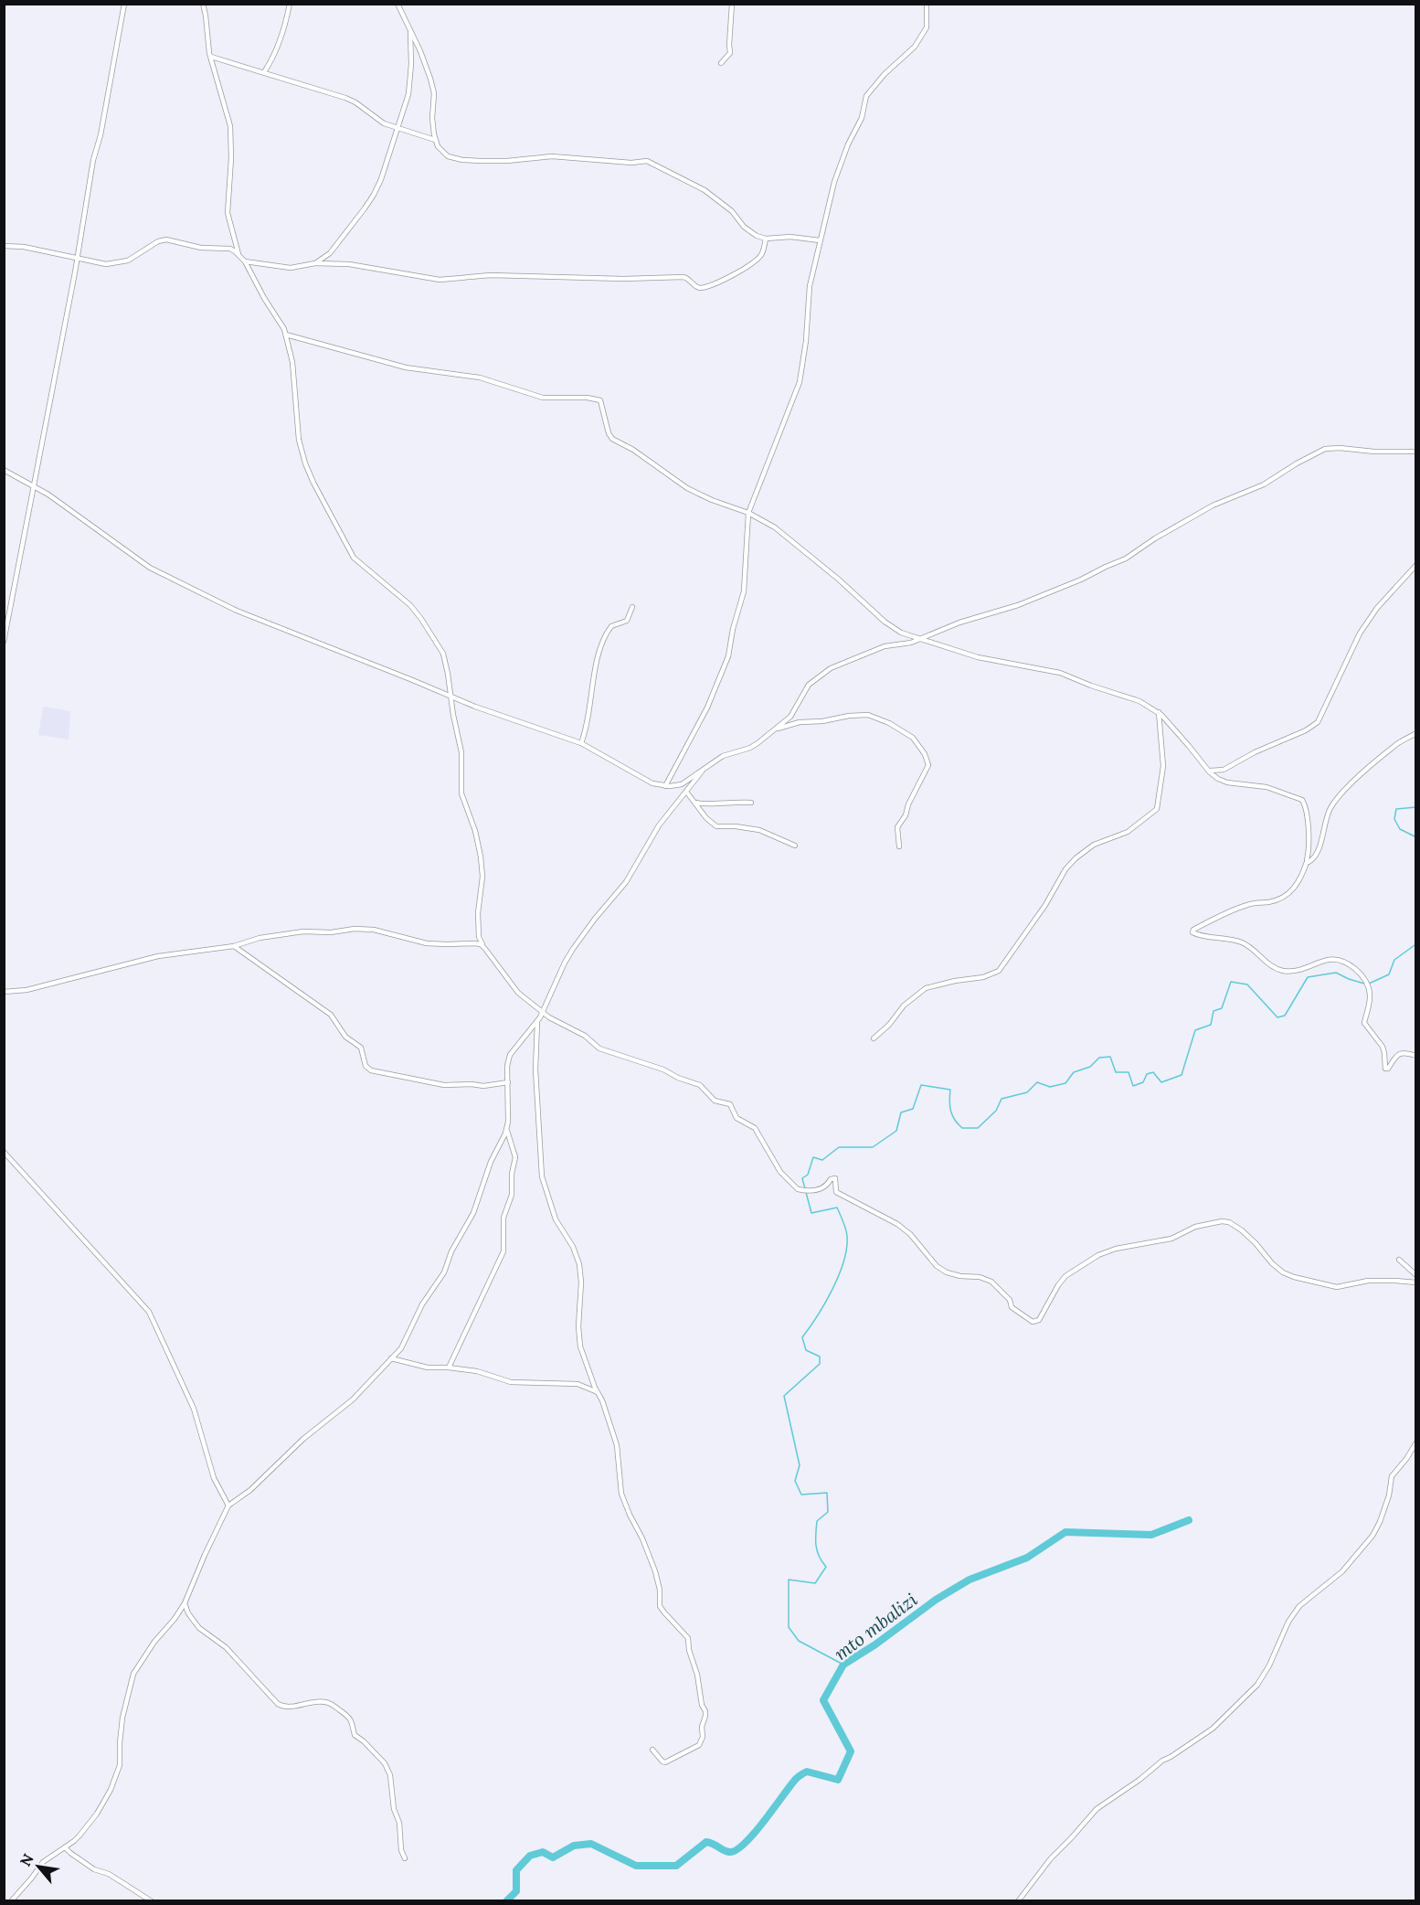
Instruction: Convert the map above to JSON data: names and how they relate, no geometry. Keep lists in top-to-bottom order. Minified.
{"water":["mto mbalizi"],"north":"top left"}
